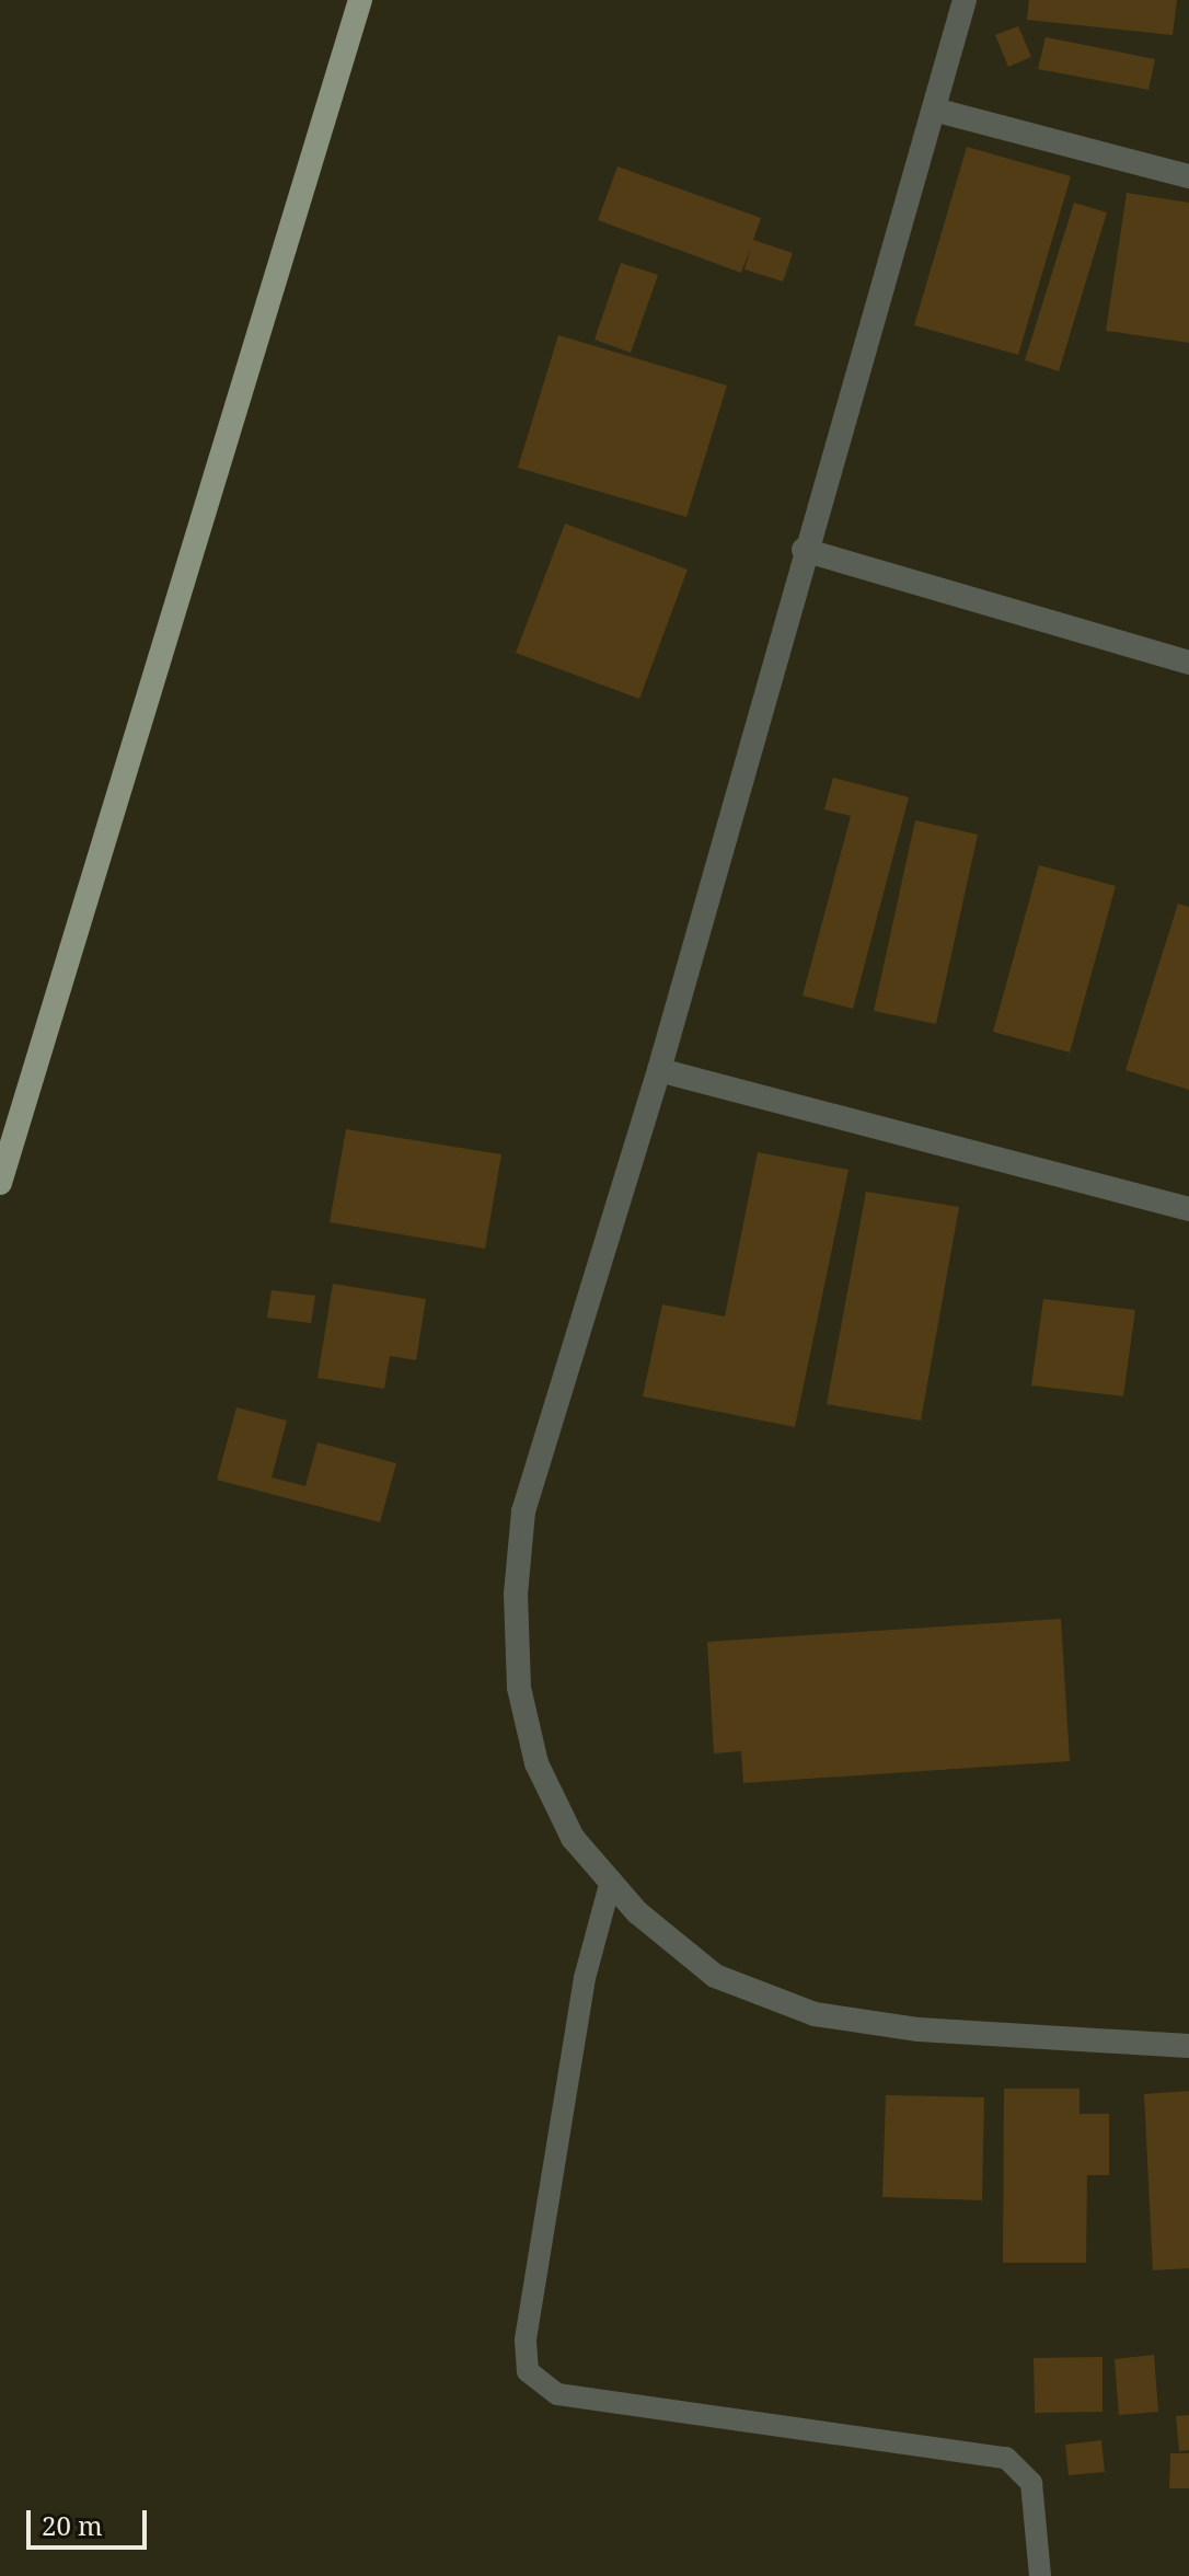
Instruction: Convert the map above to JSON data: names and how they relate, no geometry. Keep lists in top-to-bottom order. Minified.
{"scale_bar":"20 m"}
